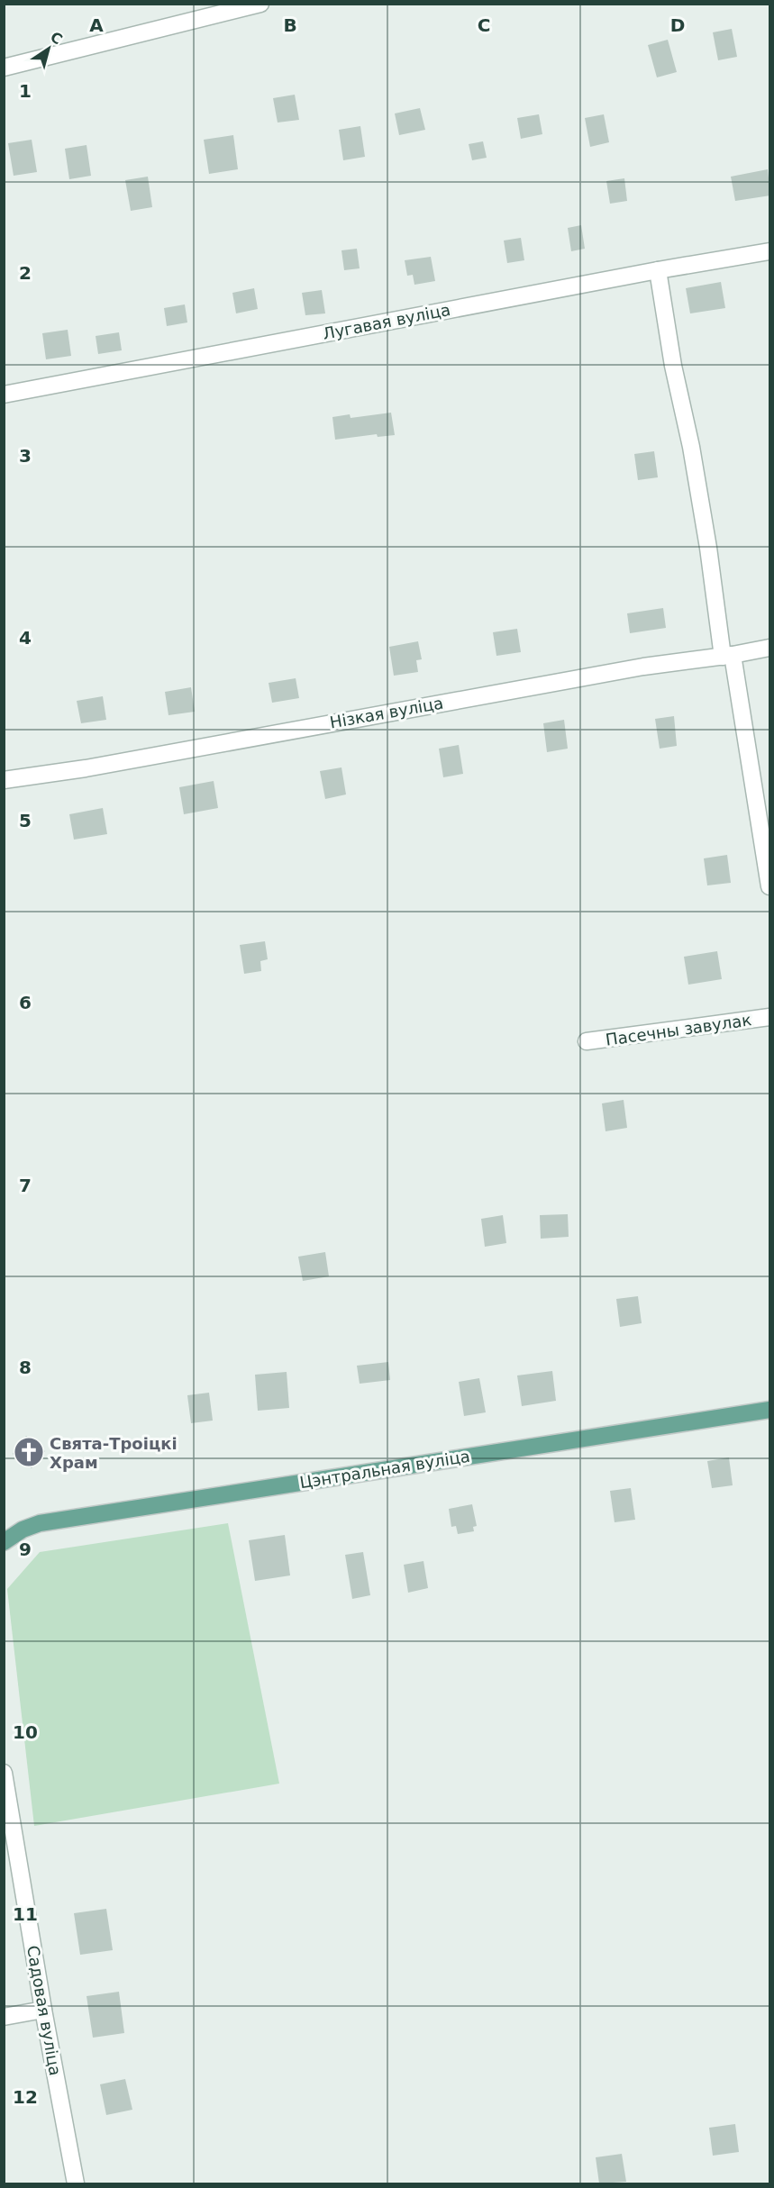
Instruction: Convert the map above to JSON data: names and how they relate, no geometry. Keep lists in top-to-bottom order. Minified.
{"streets":{"main road":["Цэнтральная вуліца"],"street":["Лугавая вуліца","Нізкая вуліца","Пасечны завулак","Садовая вуліца"]},"places":{"church":["Свята-Троіцкі Храм"]},"north":"top right","grid":{"columns":["A","B","C","D"],"rows":["1","2","3","4","5","6","7","8","9","10","11","12"]}}
